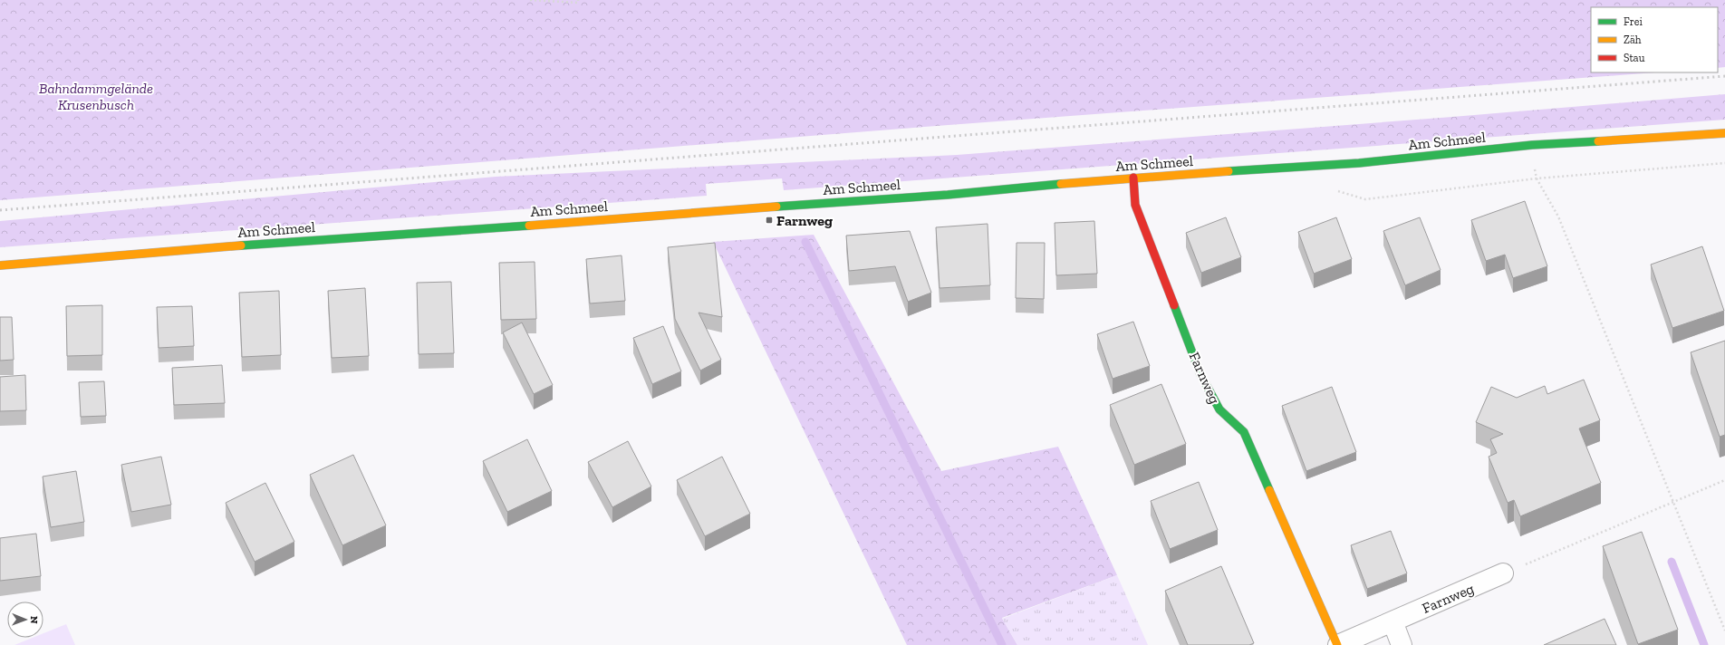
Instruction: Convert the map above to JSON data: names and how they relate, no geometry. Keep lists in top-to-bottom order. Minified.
{"streets":{"street":["Am Schmeel","Farnweg"]},"crossings":[["Am Schmeel","Farnweg"]],"parks":["Bahndammgelände Krusenbusch"],"places":{"transit":["Farnweg"]},"legend":["Frei","Zäh","Stau"],"north":"right"}
